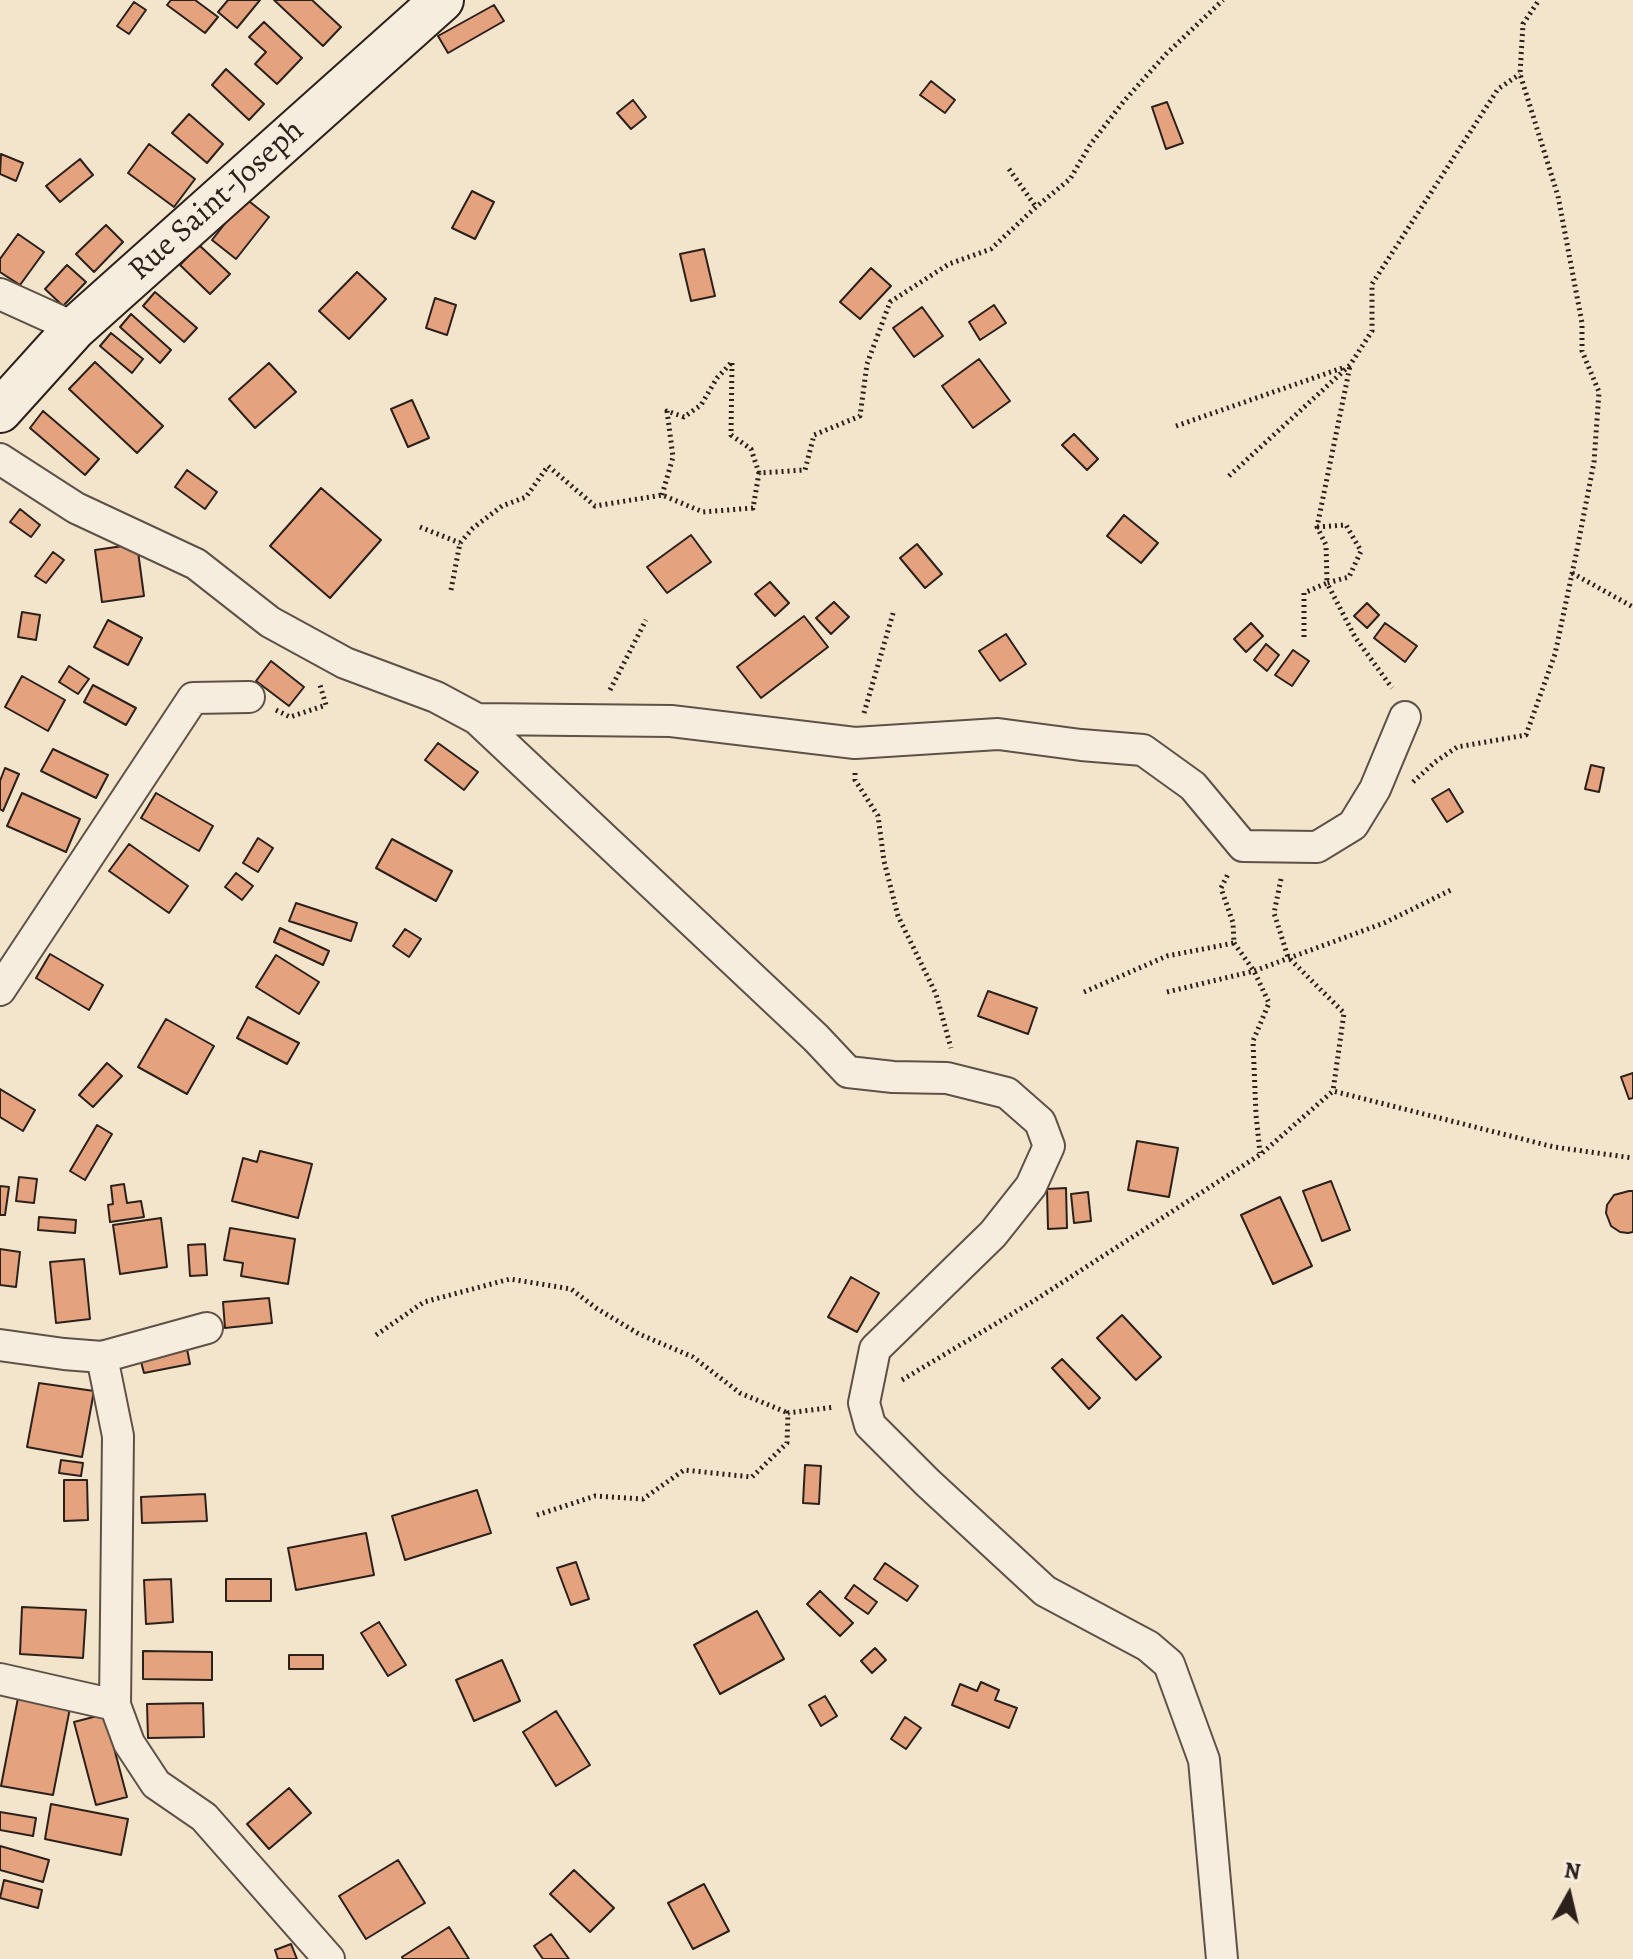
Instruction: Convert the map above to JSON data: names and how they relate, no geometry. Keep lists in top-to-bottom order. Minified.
{"streets":{"street":["Rue Saint-Joseph"]},"north":"top"}
